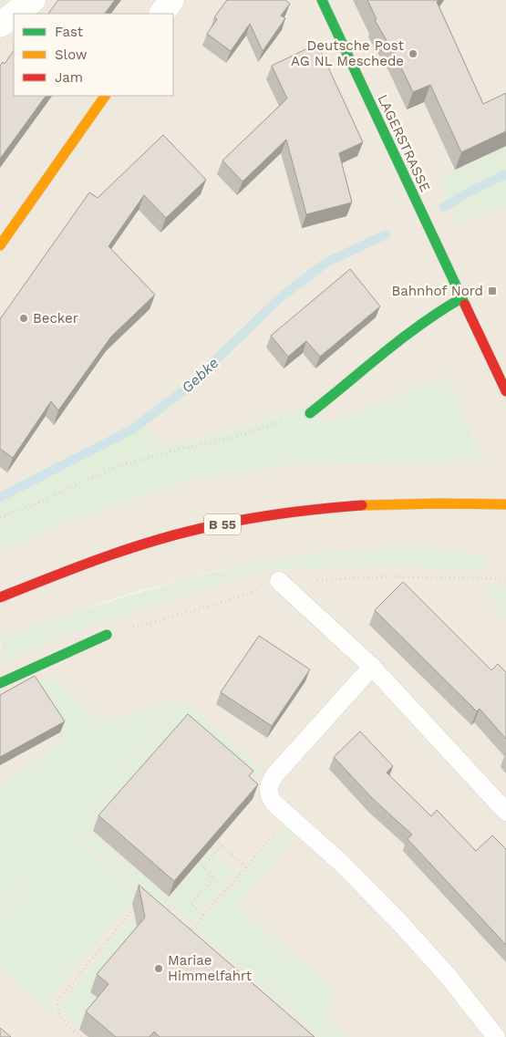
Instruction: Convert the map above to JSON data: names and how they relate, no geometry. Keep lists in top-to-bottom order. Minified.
{"streets":{"street":["LAGERSTRASSE","B 55"]},"water":["Gebke"],"places":{"other":["Deutsche Post AG NL Meschede","Becker","Mariae Himmelfahrt"],"transit":["Bahnhof Nord"]},"legend":["Fast","Slow","Jam"]}
